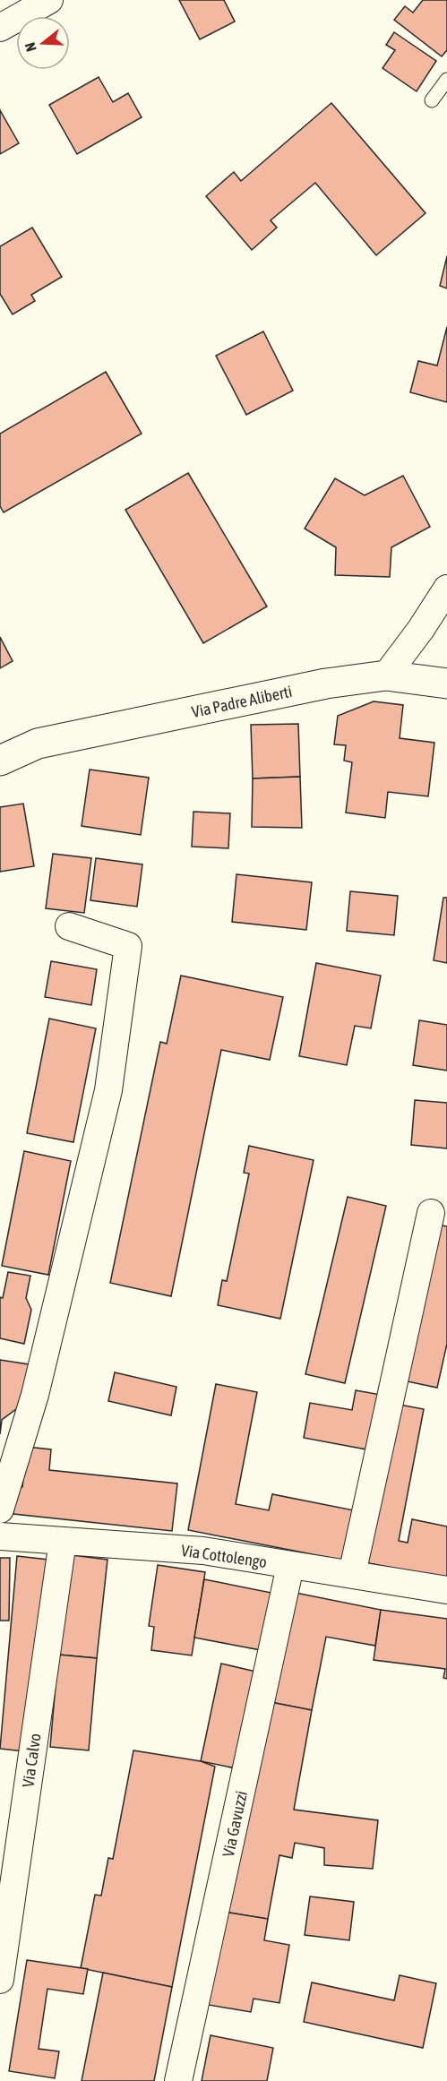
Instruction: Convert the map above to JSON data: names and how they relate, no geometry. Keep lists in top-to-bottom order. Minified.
{"streets":{"street":["Via Padre Aliberti","Via Cottolengo","Via Calvo","Via Gavuzzi"]},"crossings":[["Via Cottolengo","Via Calvo"],["Via Cottolengo","Via Gavuzzi"]],"north":"left"}
